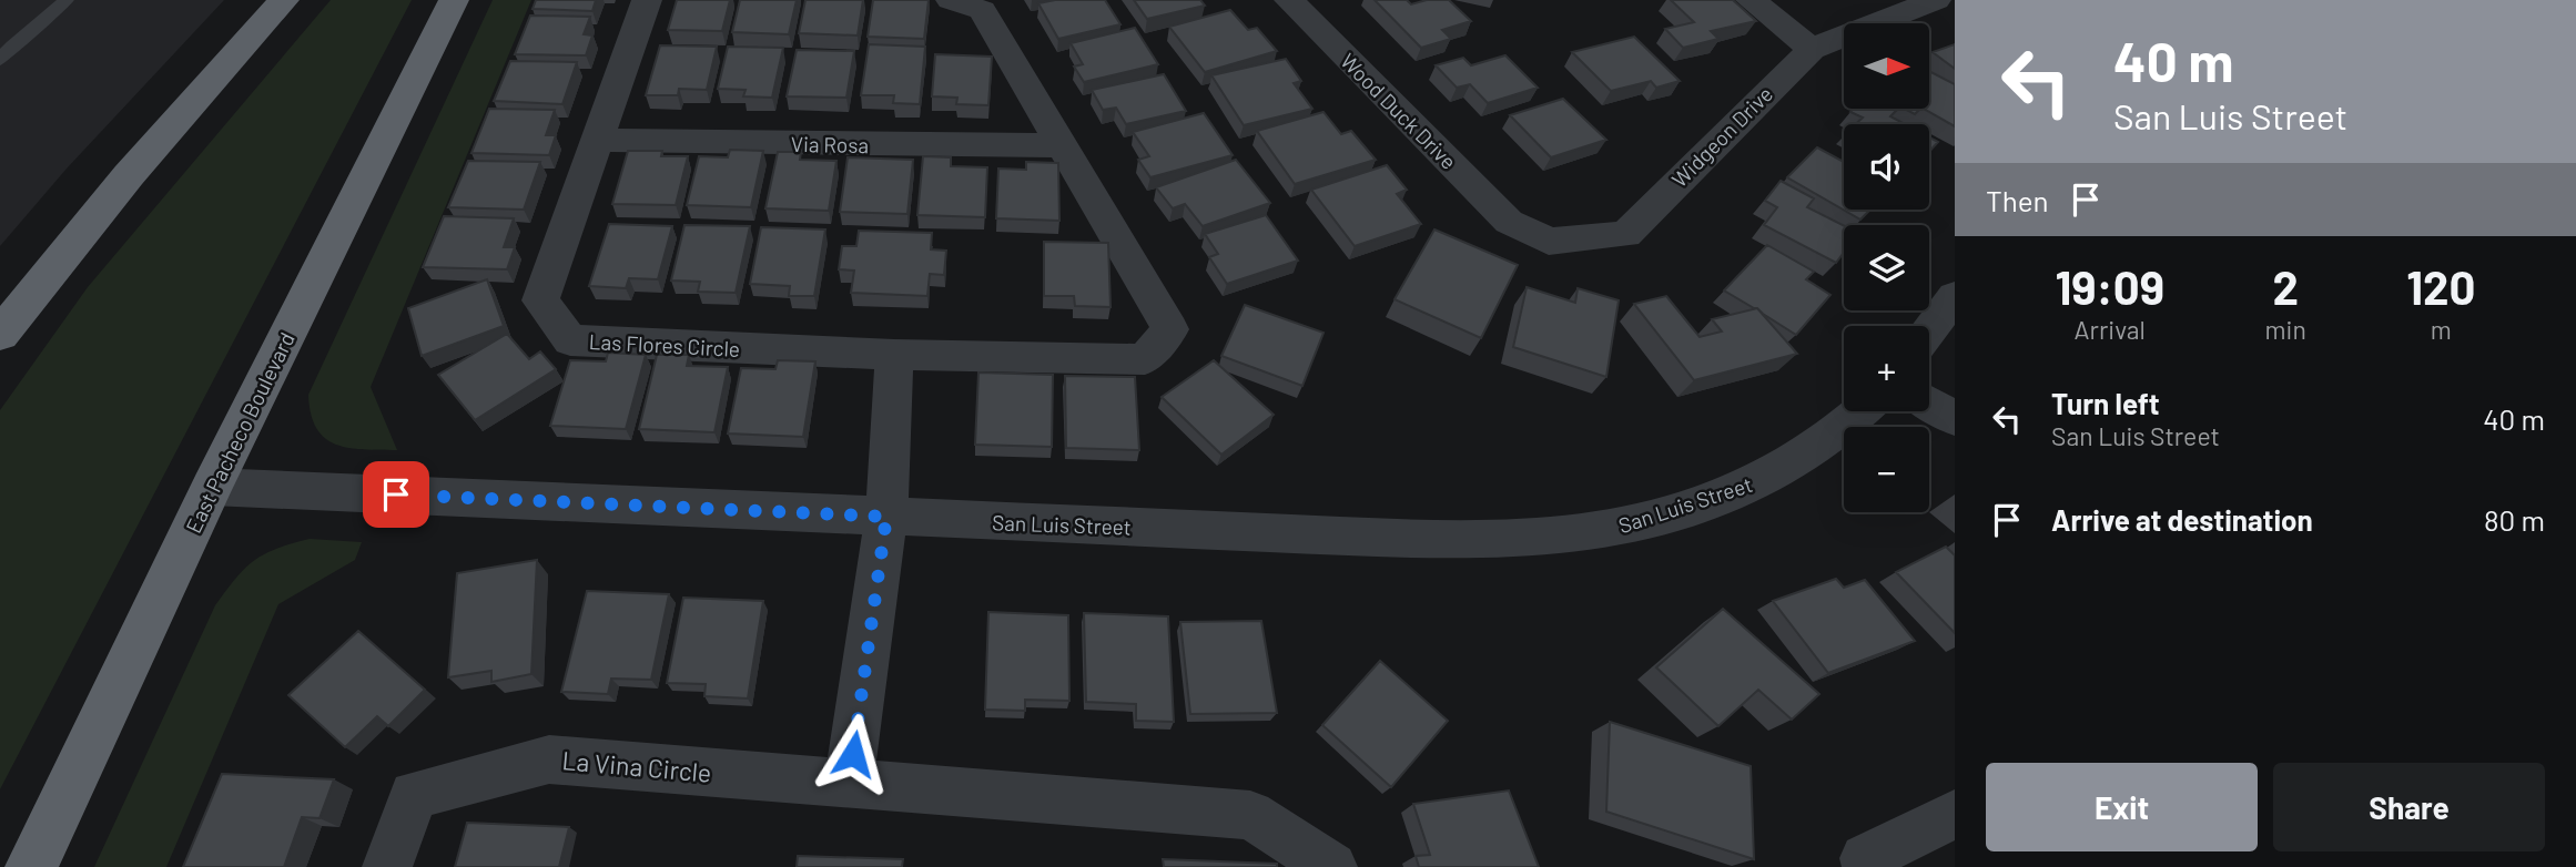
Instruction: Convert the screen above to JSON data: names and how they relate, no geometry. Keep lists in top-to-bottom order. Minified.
{"streets":{"highway":["East Pacheco Boulevard"],"street":["Wood Duck Drive","Widgeon Drive","Via Rosa","Las Flores Circle","San Luis Street","La Vina Circle"]},"crossings":[["Wood Duck Drive","Widgeon Drive"],["Via Rosa","Las Flores Circle"],["East Pacheco Boulevard","San Luis Street"]],"north":"right","page":{"turn":["40 m","San Luis Street"],"map_buttons":["+","−"],"then":"Then","eta":["19:09","Arrival","2","min","120","m"],"list":[{"name":"Turn left","note":"San Luis Street","value":"40 m"},{"name":"Arrive at destination","value":"80 m"}],"buttons":["Exit","Share"]}}
